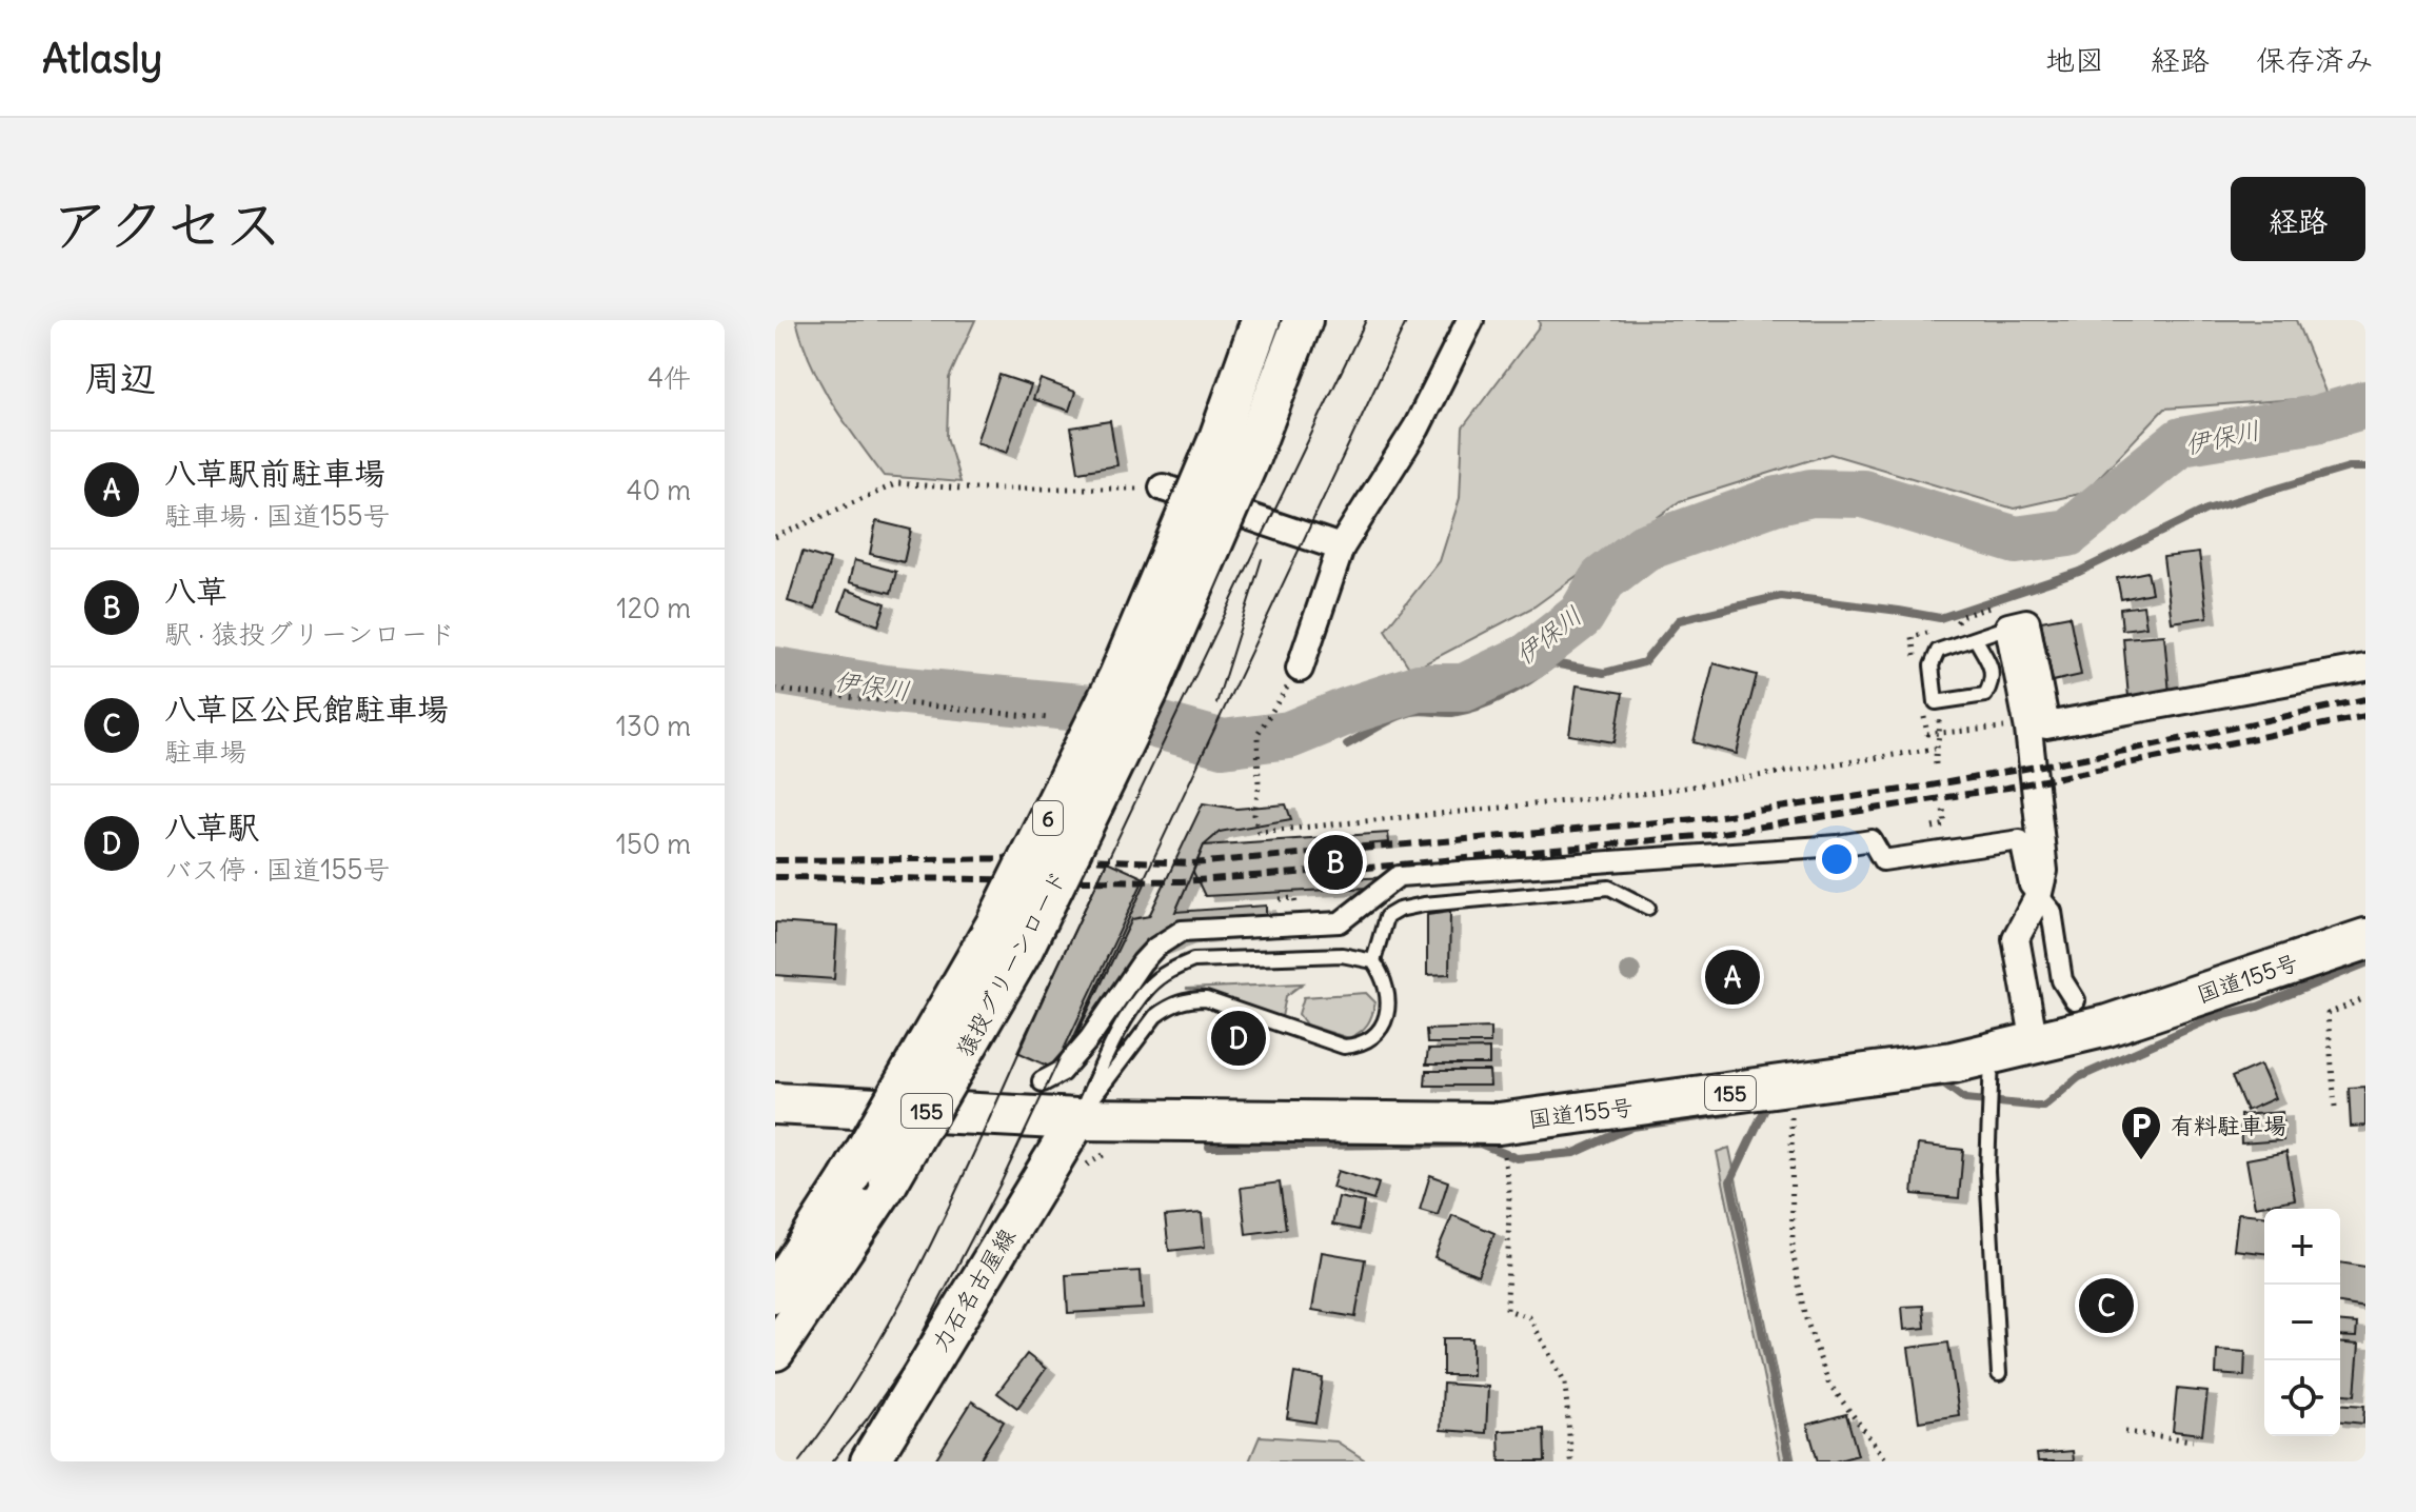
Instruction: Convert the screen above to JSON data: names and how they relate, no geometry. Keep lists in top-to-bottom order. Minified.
{"streets":{"highway":["国道155号","155"],"main road":["6","猿投グリーンロード","力石名古屋線"]},"crossings":[["国道155号","力石名古屋線"]],"water":["伊保川"],"places":{"parking":["有料駐車場"]},"page":{"header":"Atlasly","nav":["地図","経路","保存済み"],"title":"アクセス","buttons":"経路","heading":["周辺","4件"],"list":[{"mark":"A","name":"八草駅前駐車場","note":"駐車場 · 国道155号","value":"40 m"},{"mark":"B","name":"八草","note":"駅 · 猿投グリーンロード","value":"120 m"},{"mark":"C","name":"八草区公民館駐車場","note":"駐車場","value":"130 m"},{"mark":"D","name":"八草駅","note":"バス停 · 国道155号","value":"150 m"}],"pins":["B","A","D","C"],"map_buttons":["+","−"]}}
